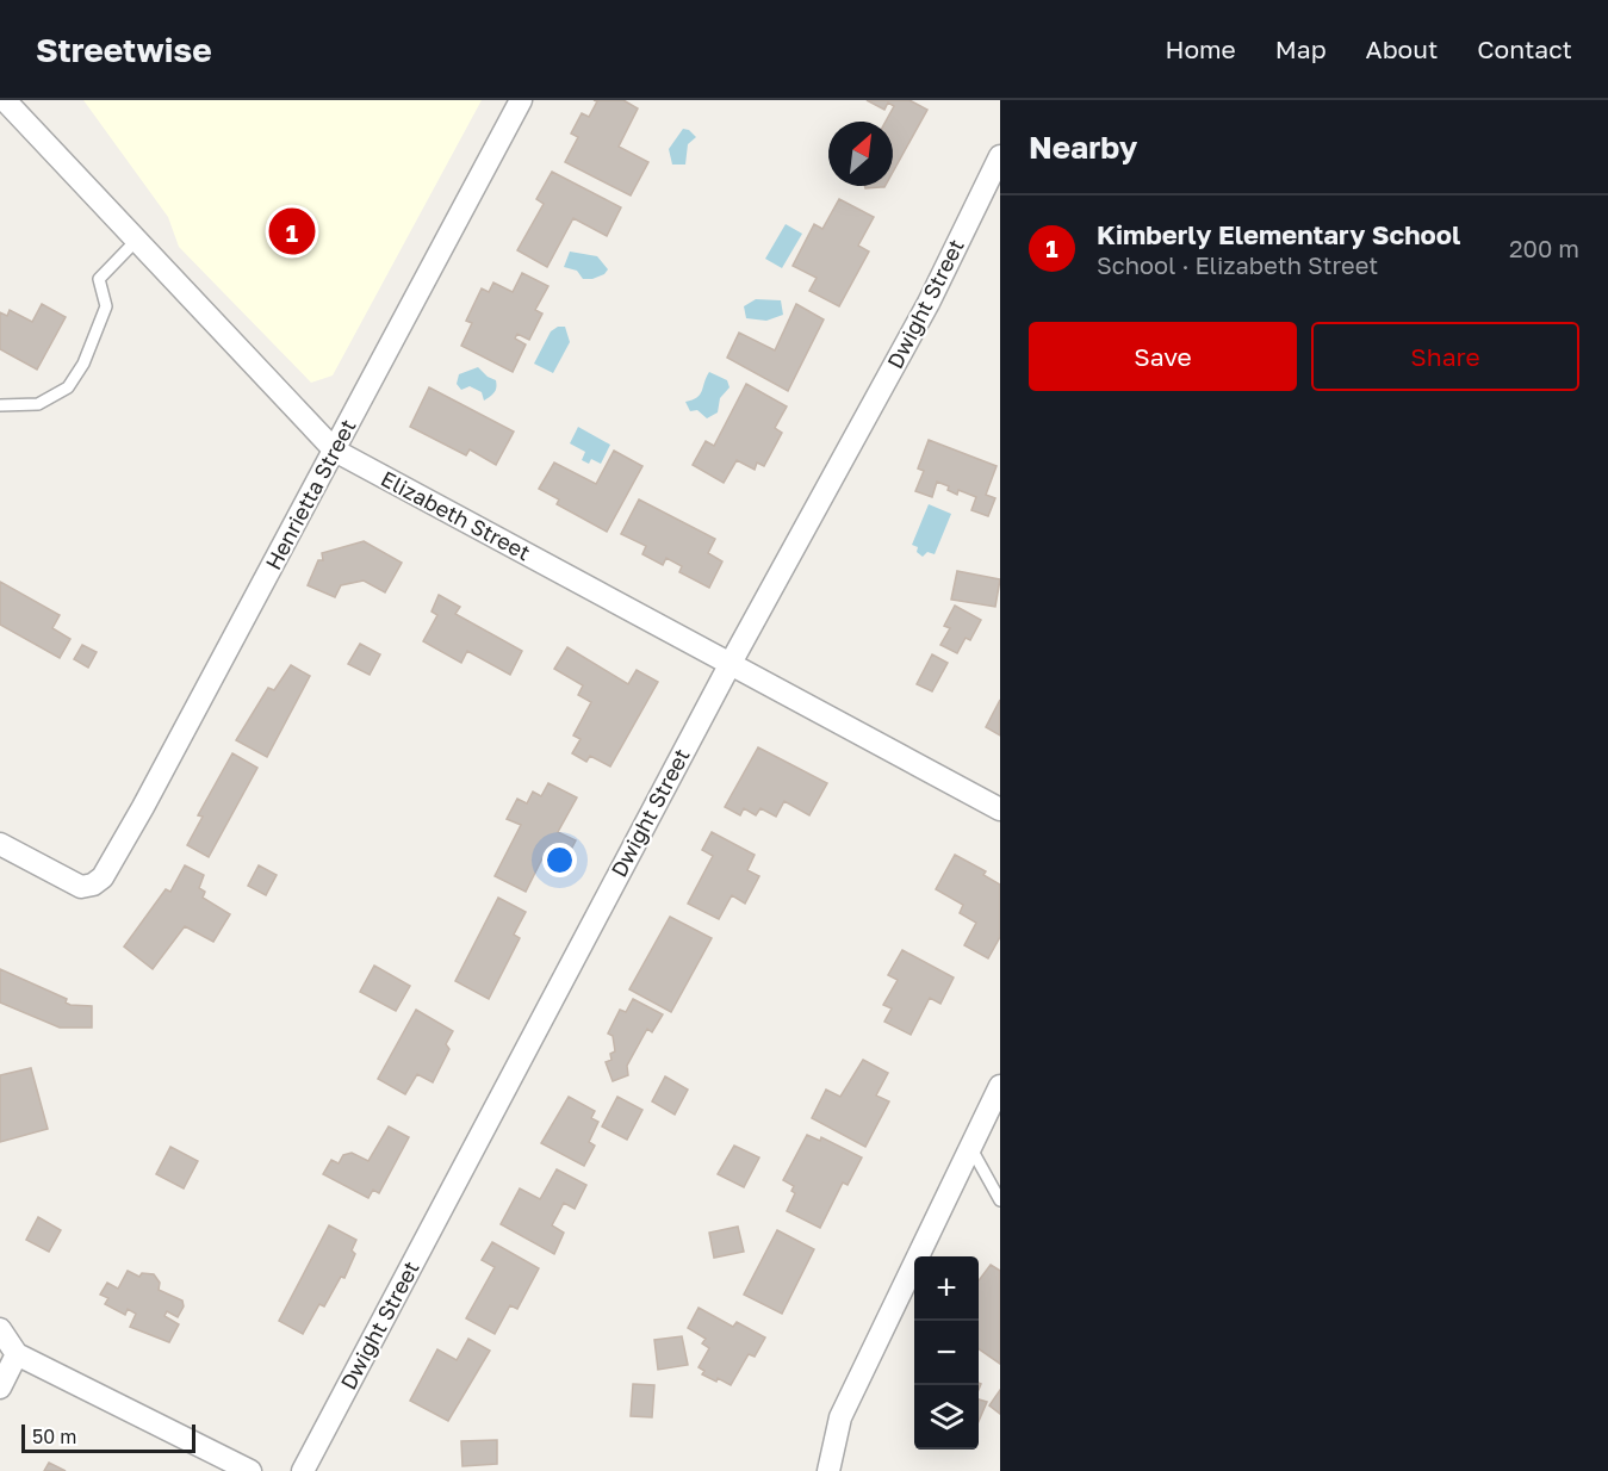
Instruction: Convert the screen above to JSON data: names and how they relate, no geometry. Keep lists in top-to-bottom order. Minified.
{"streets":{"street":["Dwight Street","Henrietta Street","Elizabeth Street"]},"crossings":[["Dwight Street","Elizabeth Street"],["Henrietta Street","Elizabeth Street"]],"scale_bar":"50 m","north":"top right","page":{"header":"Streetwise","nav":["Home","Map","About","Contact"],"heading":"Nearby","list":[{"mark":"1","name":"Kimberly Elementary School","note":"School · Elizabeth Street","value":"200 m"}],"pins":"1","buttons":["Save","Share"],"map_buttons":["+","−"],"scale":"50 m"}}
